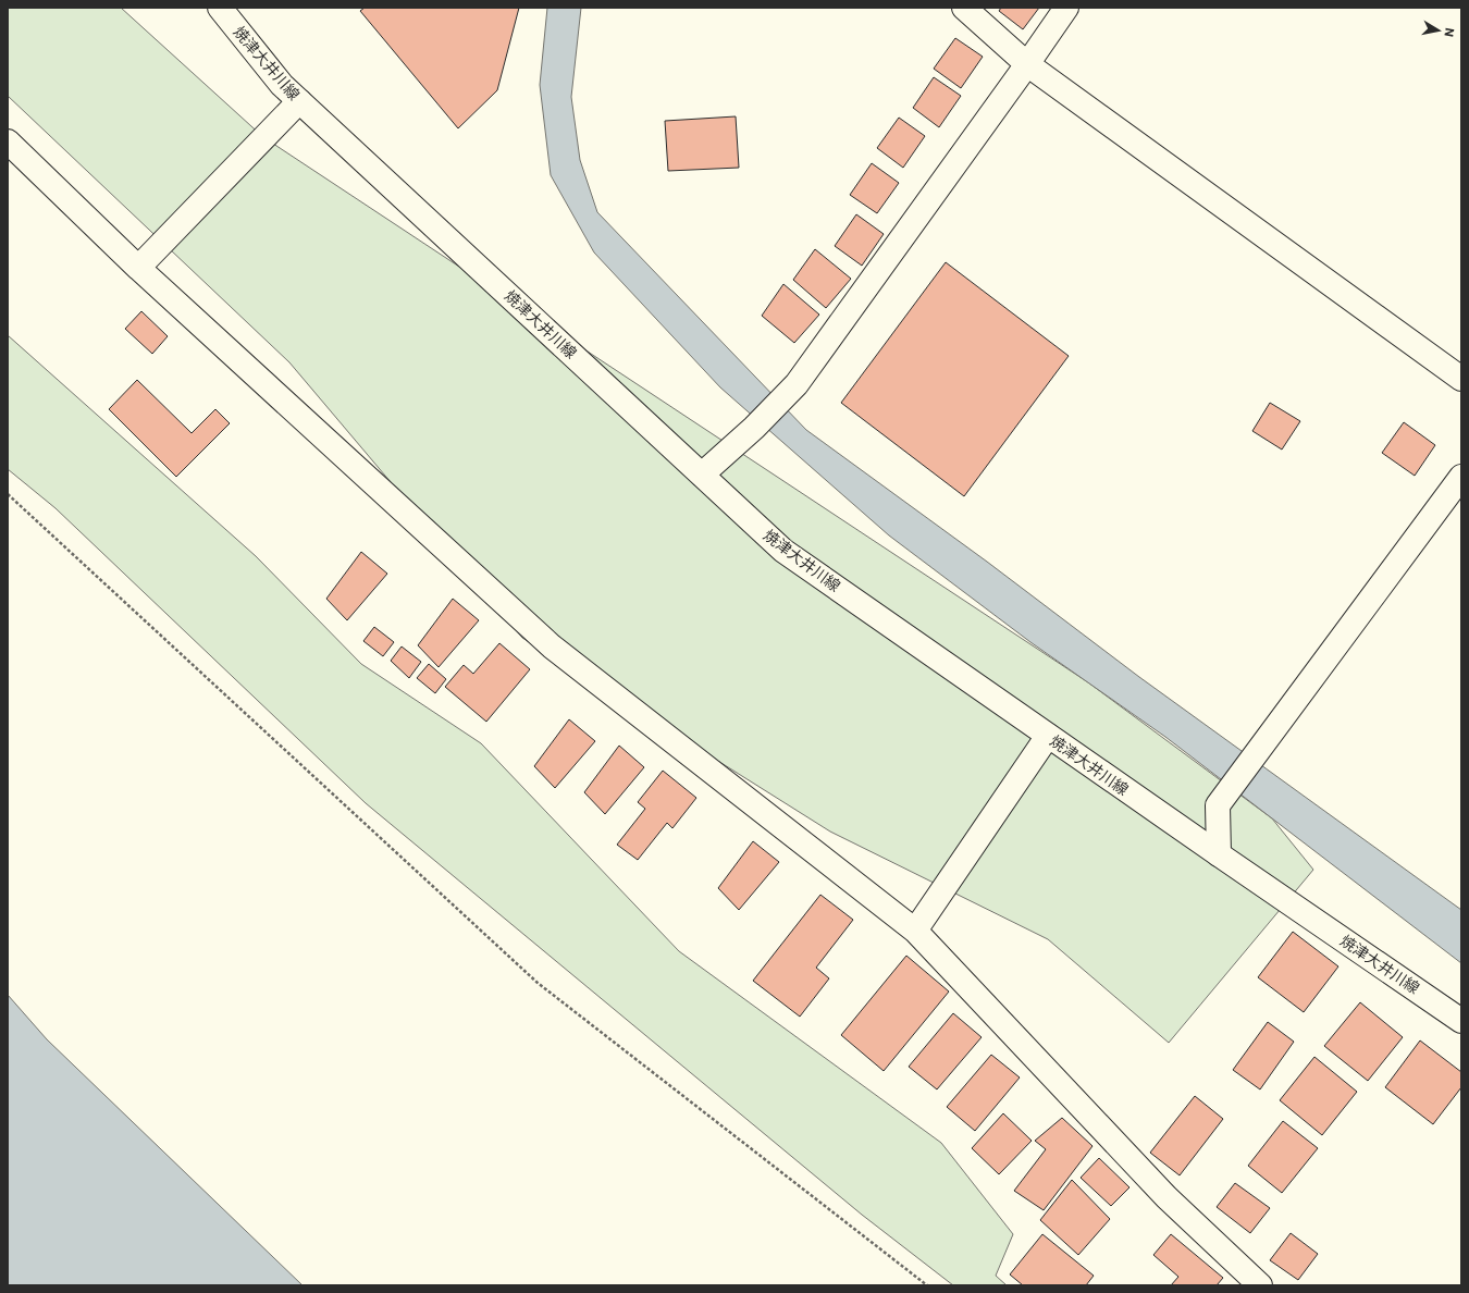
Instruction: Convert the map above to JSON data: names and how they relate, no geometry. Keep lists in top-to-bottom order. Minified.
{"streets":{"street":["焼津大井川線"]},"north":"right"}
